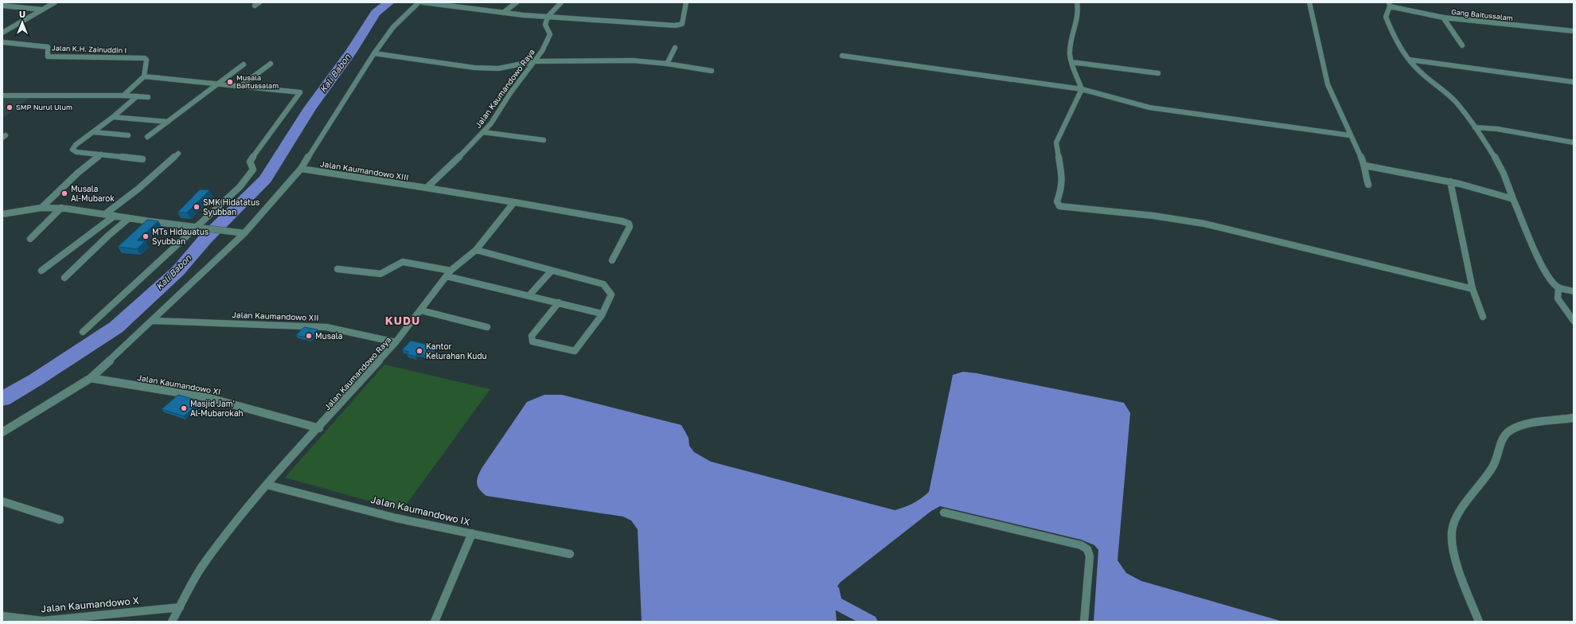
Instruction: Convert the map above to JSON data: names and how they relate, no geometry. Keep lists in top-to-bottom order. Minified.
{"streets":{"street":["Gang Baitussalam","Jalan K.H. Zainuddin I","Jalan Kaumandowo Raya","Jalan Kaumandowo XIII","Jalan Kaumandowo XII","Jalan Kaumandowo XI","Jalan Kaumandowo IX","Jalan Kaumandowo X"]},"crossings":[["Jalan Kaumandowo Raya","Jalan Kaumandowo XIII"],["Jalan Kaumandowo Raya","Jalan Kaumandowo XII"],["Jalan Kaumandowo Raya","Jalan Kaumandowo XI"],["Jalan Kaumandowo Raya","Jalan Kaumandowo IX"],["Jalan Kaumandowo Raya","Jalan Kaumandowo X"]],"districts":["KUDU"],"water":["Kali Babon"],"places":["Musala Baitussalam","SMP Nurul Ulum","Musala Al-Mubarok","SMK Hidatatus Syubban","MTs Hidauatus Syubban","Musala","Kantor Kelurahan Kudu","Masjid Jam' Al-Mubarokah"],"north":"top"}
